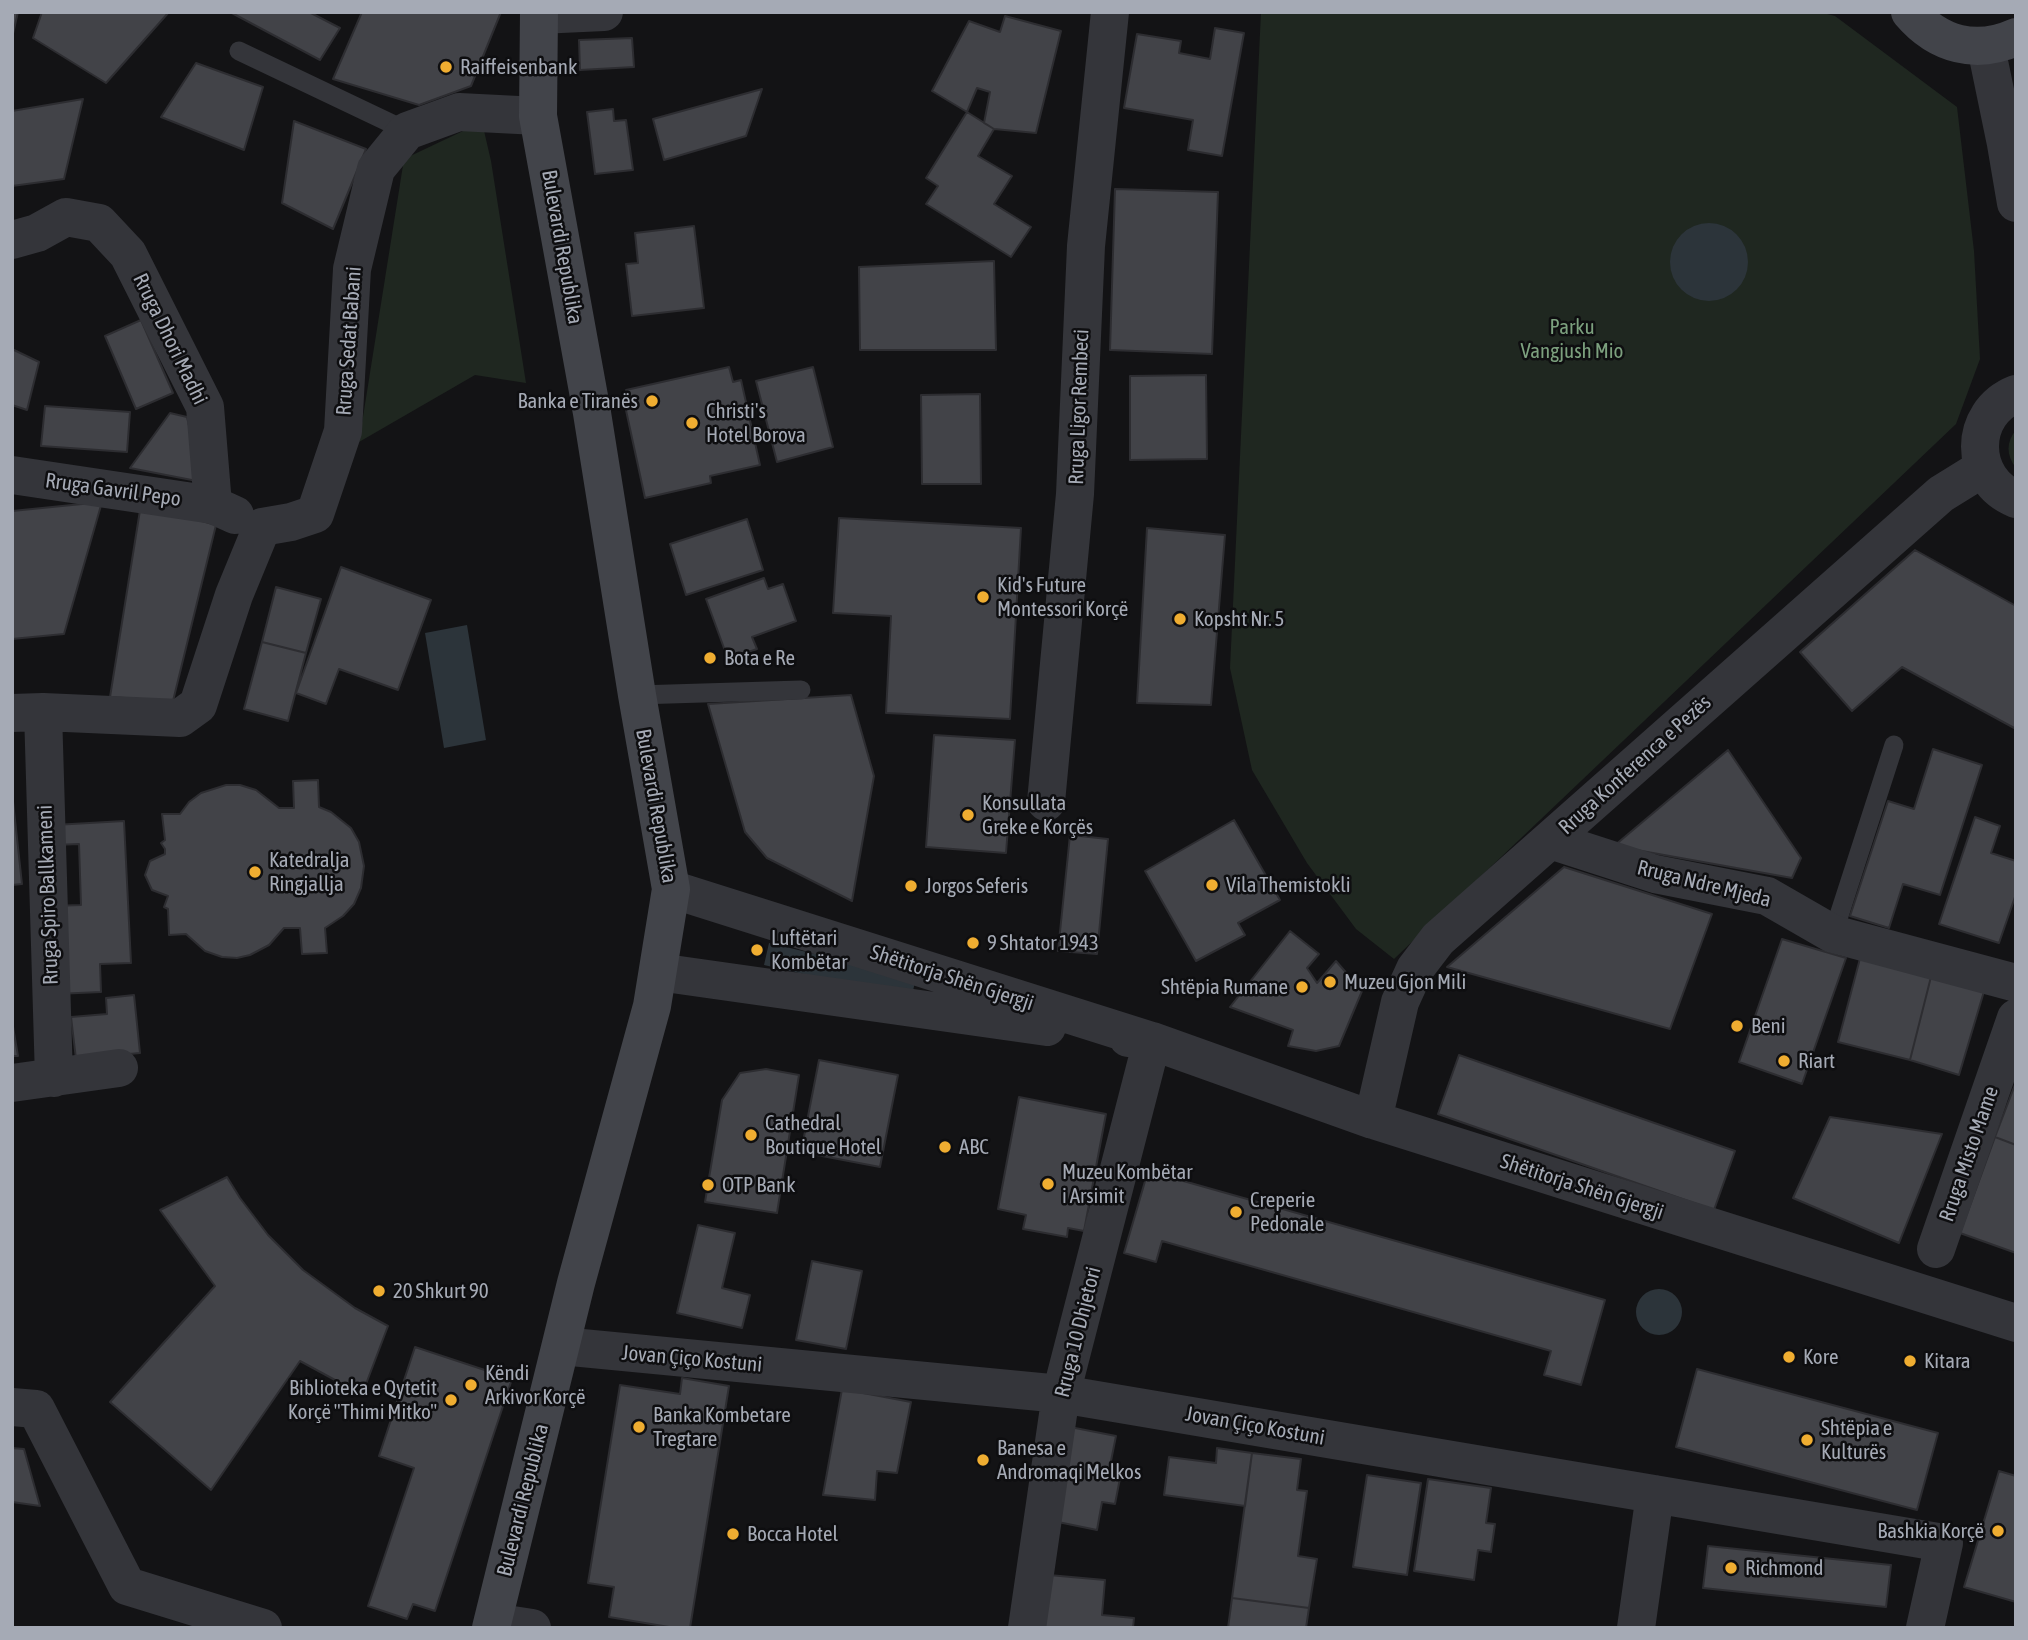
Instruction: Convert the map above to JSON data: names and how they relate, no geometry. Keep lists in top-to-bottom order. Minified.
{"streets":{"street":["Bulevardi Republika","Rruga Dhori Madhi","Rruga Sedat Babani","Rruga Ligor Rembeci","Rruga Gavril Pepo","Rruga Konferenca e Pezës","Rruga Ndre Mjeda","Rruga Spiro Ballkameni","Shëtitorja Shën Gjergji","Rruga Misto Mame","Rruga 10 Dhjetori","Jovan Çiço Kostuni"]},"crossings":[["Bulevardi Republika","Shëtitorja Shën Gjergji"],["Bulevardi Republika","Jovan Çiço Kostuni"],["Rruga Dhori Madhi","Rruga Gavril Pepo"],["Rruga Konferenca e Pezës","Rruga Ndre Mjeda"],["Rruga Konferenca e Pezës","Shëtitorja Shën Gjergji"],["Shëtitorja Shën Gjergji","Rruga 10 Dhjetori"],["Rruga 10 Dhjetori","Jovan Çiço Kostuni"]],"parks":["Parku Vangjush Mio"],"places":["Raiffeisenbank","Banka e Tiranës","Christi's Hotel Borova","Kid's Future Montessori Korçë","Kopsht Nr. 5","Bota e Re","Konsullata Greke e Korçës","Katedralja Ringjallja","Vila Themistokli","Jorgos Seferis","9 Shtator 1943","Luftëtari Kombëtar","Muzeu Gjon Mili","Shtëpia Rumane","Beni","Riart","Cathedral Boutique Hotel","ABC","Muzeu Kombëtar i Arsimit","OTP Bank","Creperie Pedonale","20 Shkurt 90","Kore","Kitara","Këndi Arkivor Korçë","Biblioteka e Qytetit Korçë \"Thimi Mitko\"","Banka Kombetare Tregtare","Shtëpia e Kulturës","Banesa e Andromaqi Melkos","Bashkia Korçë","Bocca Hotel","Richmond"]}
